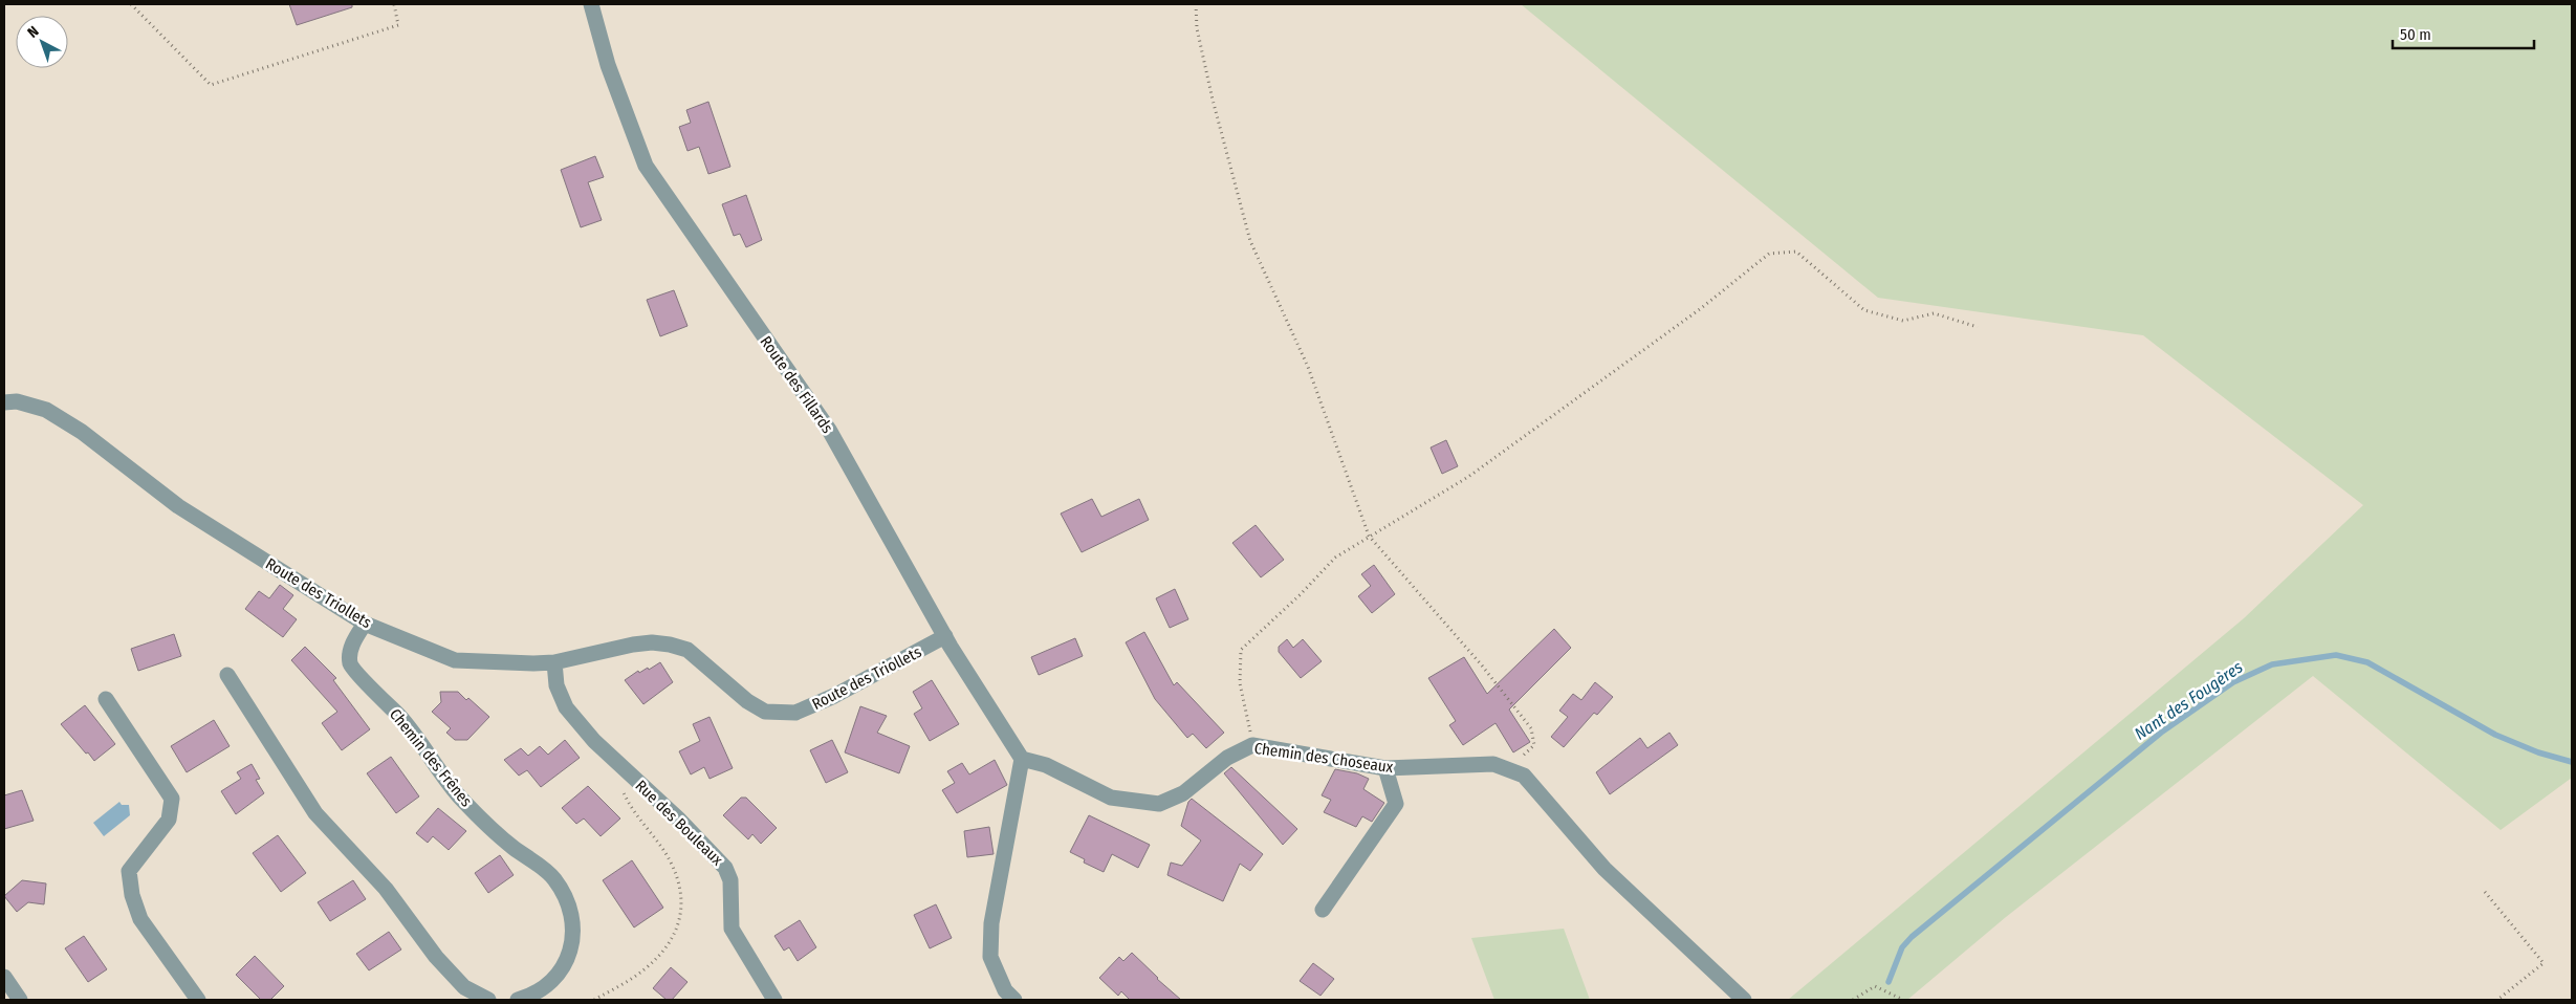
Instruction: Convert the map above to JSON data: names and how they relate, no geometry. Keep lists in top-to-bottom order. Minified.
{"streets":{"street":["Route des Fillards","Route des Triollets","Chemin des Frênes","Chemin des Choseaux","Rue des Bouleaux"]},"crossings":[["Route des Fillards","Route des Triollets"],["Route des Fillards","Chemin des Choseaux"],["Route des Triollets","Chemin des Frênes"],["Route des Triollets","Rue des Bouleaux"]],"water":["Nant des Fougères"],"scale_bar":"50 m","north":"top left"}
